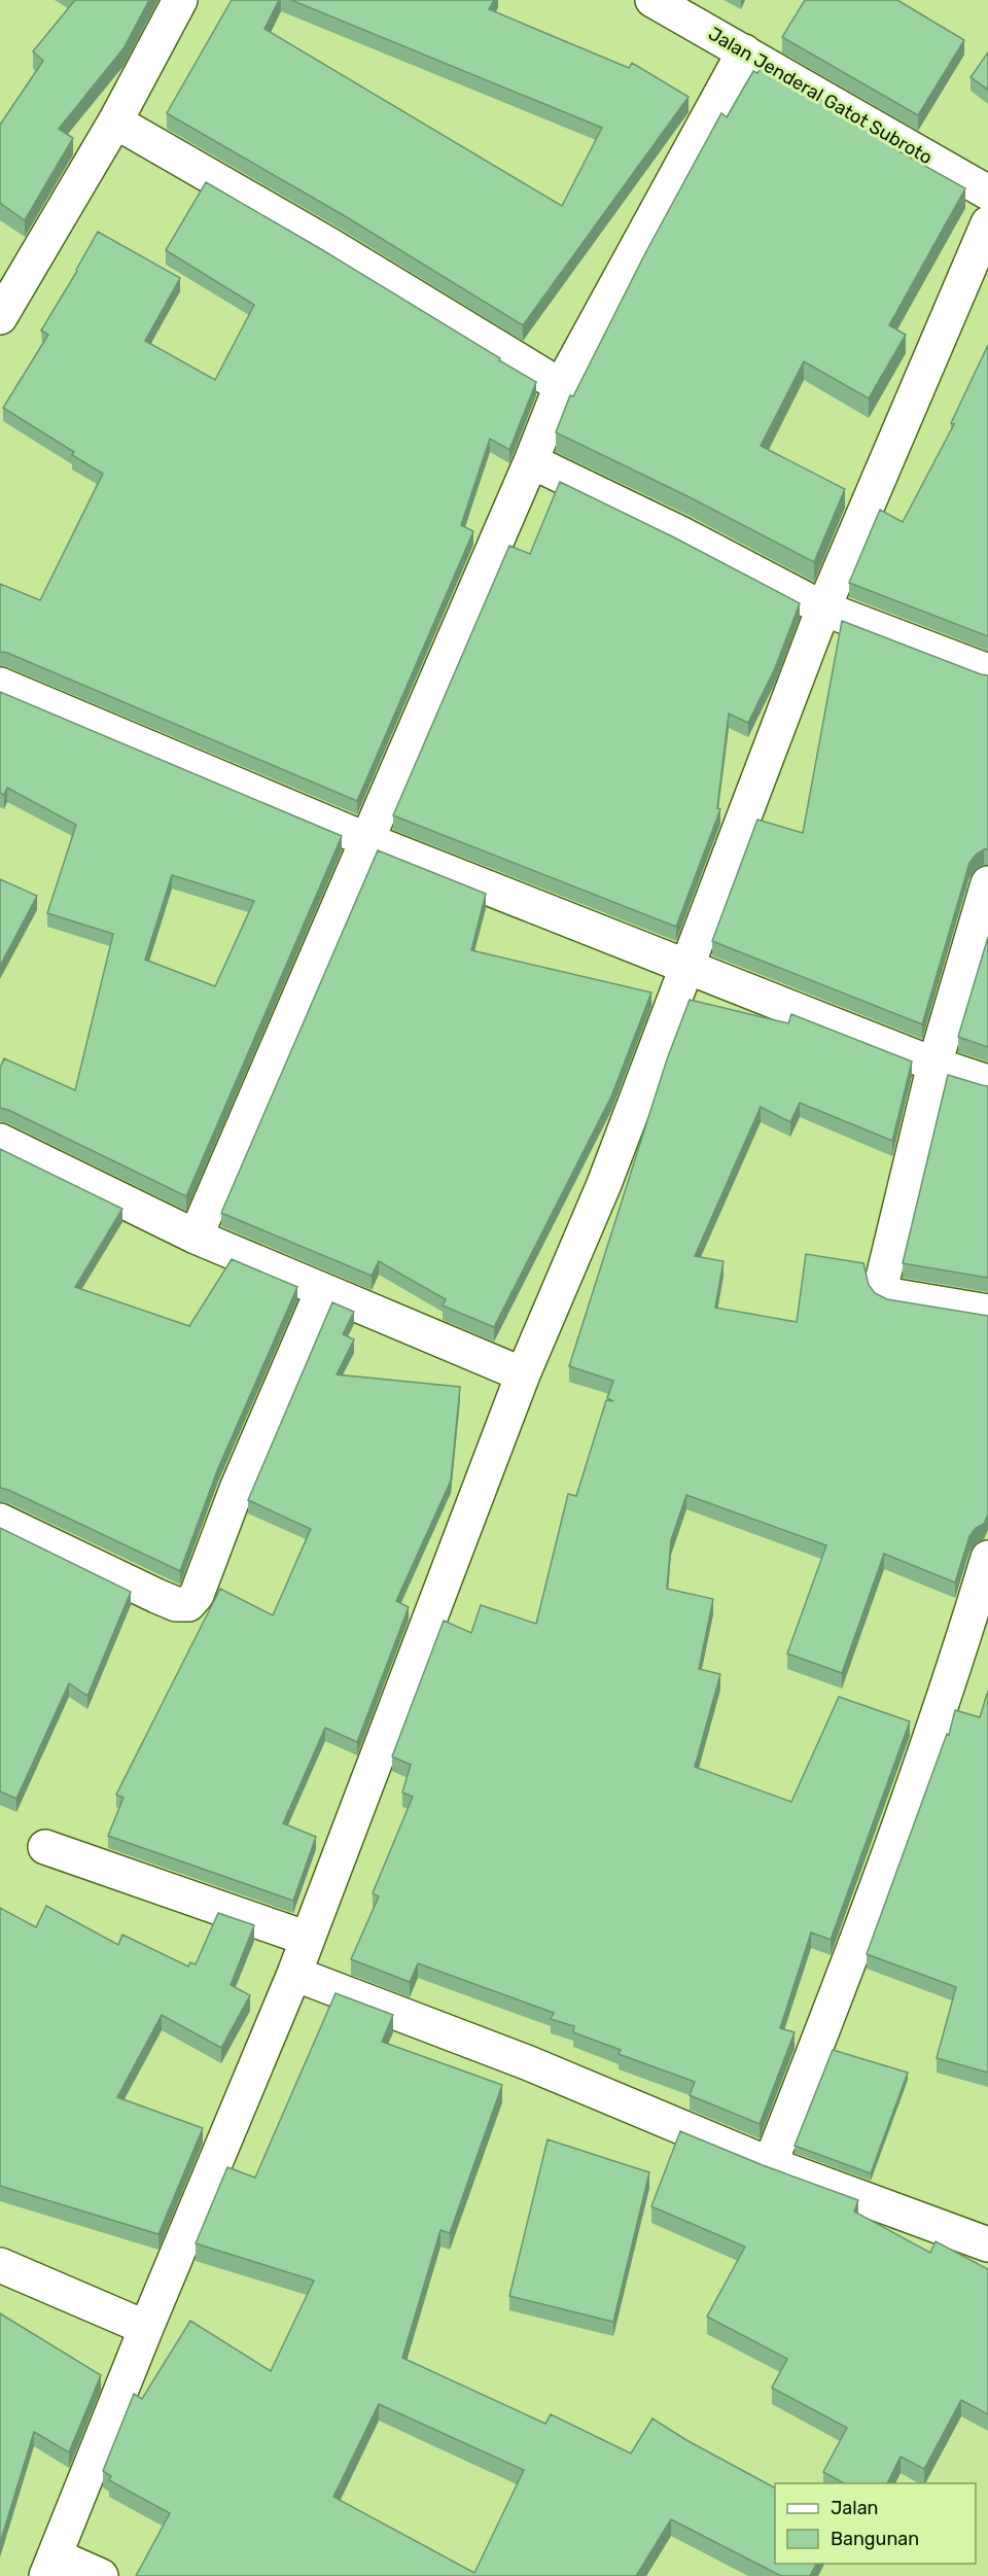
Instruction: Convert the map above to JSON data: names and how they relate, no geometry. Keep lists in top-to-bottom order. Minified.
{"streets":{"street":["Jalan Jenderal Gatot Subroto"]},"legend":["Jalan","Bangunan"]}
